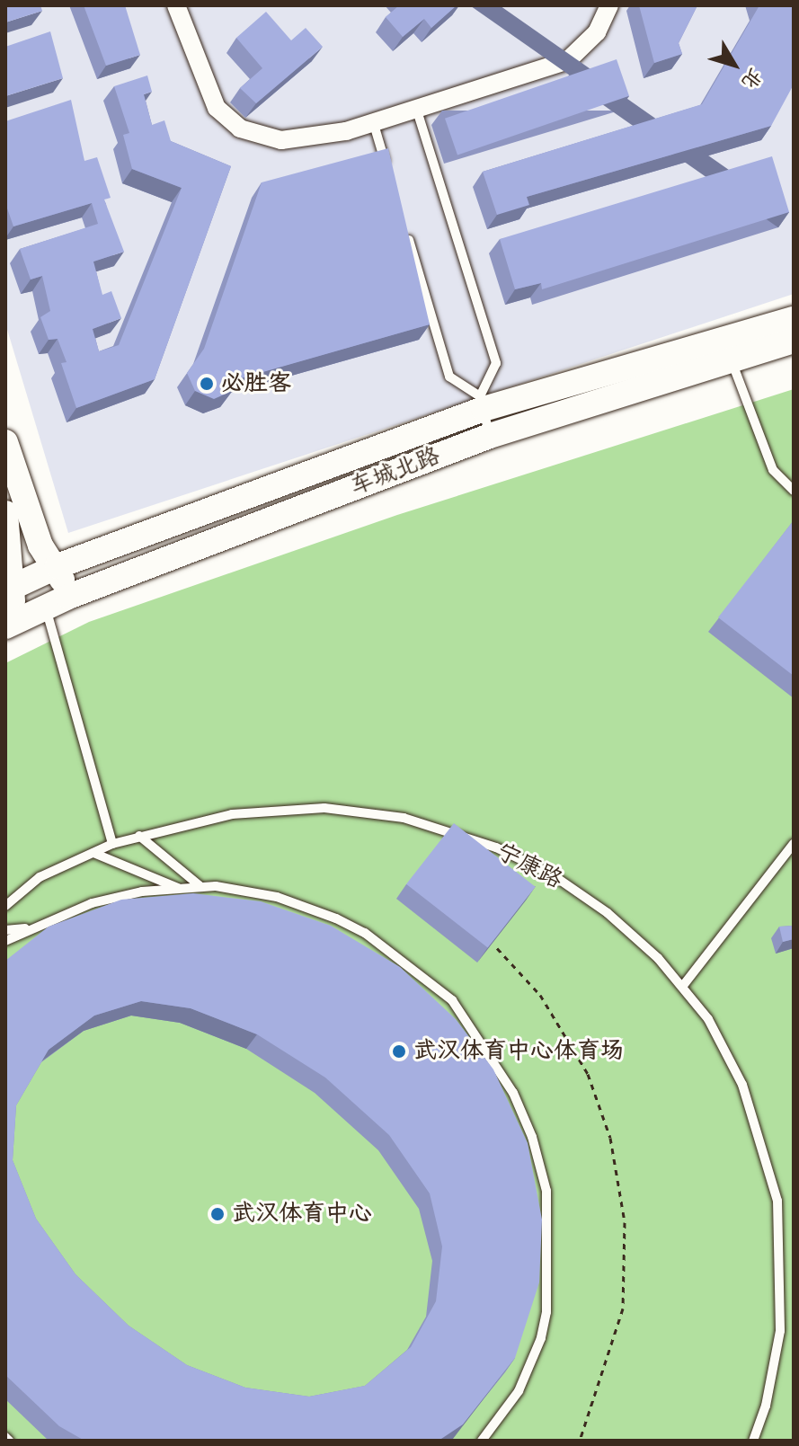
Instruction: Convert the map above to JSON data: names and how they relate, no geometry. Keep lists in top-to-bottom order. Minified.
{"streets":{"main road":["车城北路"],"lane":["宁康路"]},"places":["必胜客","武汉体育中心体育场","武汉体育中心"],"north":"bottom right"}
